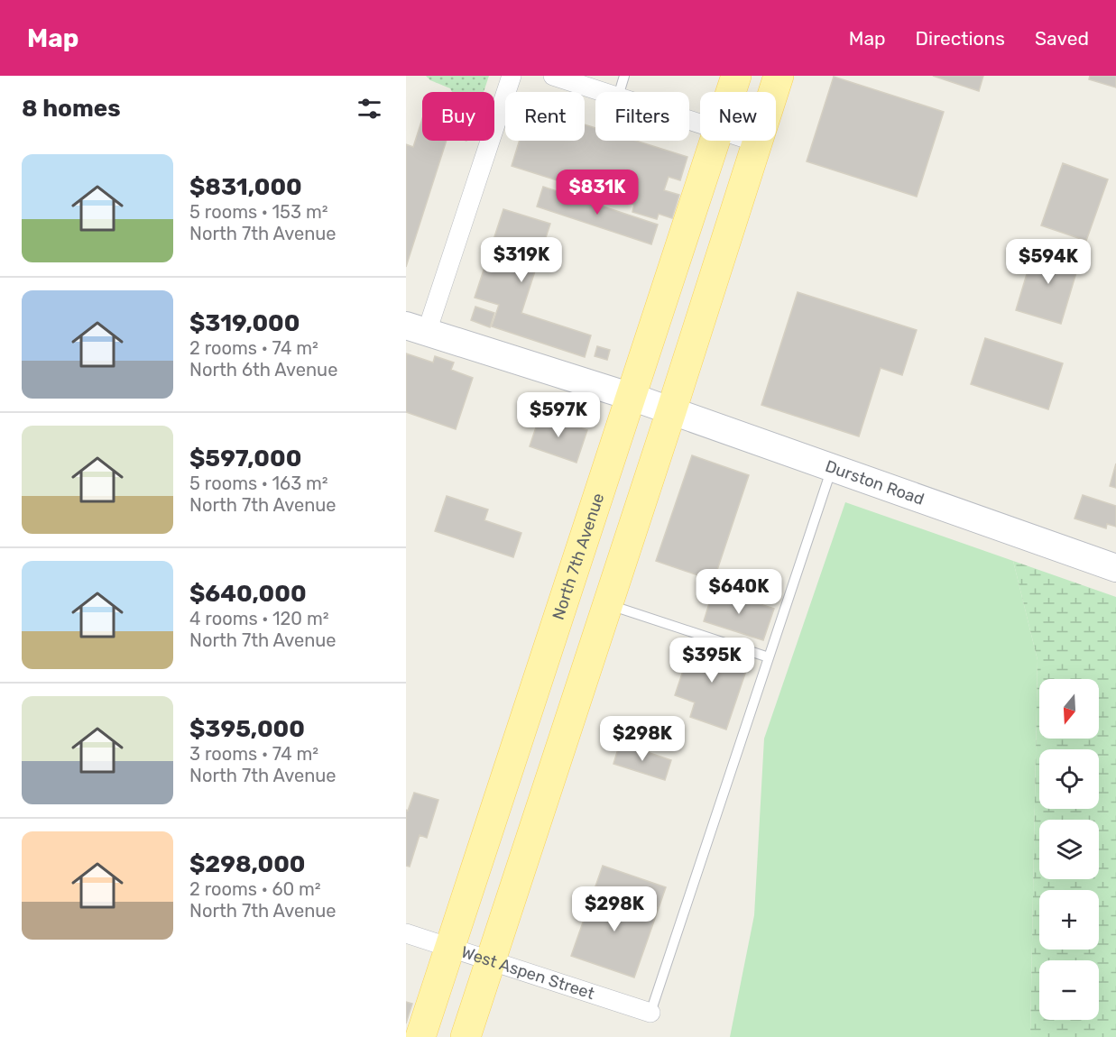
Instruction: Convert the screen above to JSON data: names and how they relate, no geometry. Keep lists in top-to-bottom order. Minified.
{"streets":{"main road":["Durston Road","North 7th Avenue"],"street":["West Aspen Street"]},"crossings":[["Durston Road","North 7th Avenue"],["North 7th Avenue","West Aspen Street"]],"north":"bottom","page":{"header":"Map","nav":["Map","Directions","Saved"],"heading":"8 homes","chip":["Buy","Rent","Filters","New"],"list":[{"name":"$831,000","note":"5 rooms · 153 m² · North 7th Avenue"},{"name":"$319,000","note":"2 rooms · 74 m² · North 6th Avenue"},{"name":"$597,000","note":"5 rooms · 163 m² · North 7th Avenue"},{"name":"$640,000","note":"4 rooms · 120 m² · North 7th Avenue"},{"name":"$395,000","note":"3 rooms · 74 m² · North 7th Avenue"},{"name":"$298,000","note":"2 rooms · 60 m² · North 7th Avenue"}],"price":["$831K","$319K","$594K","$597K","$640K","$395K","$298K","$298K"],"map_buttons":["+","−"]}}
